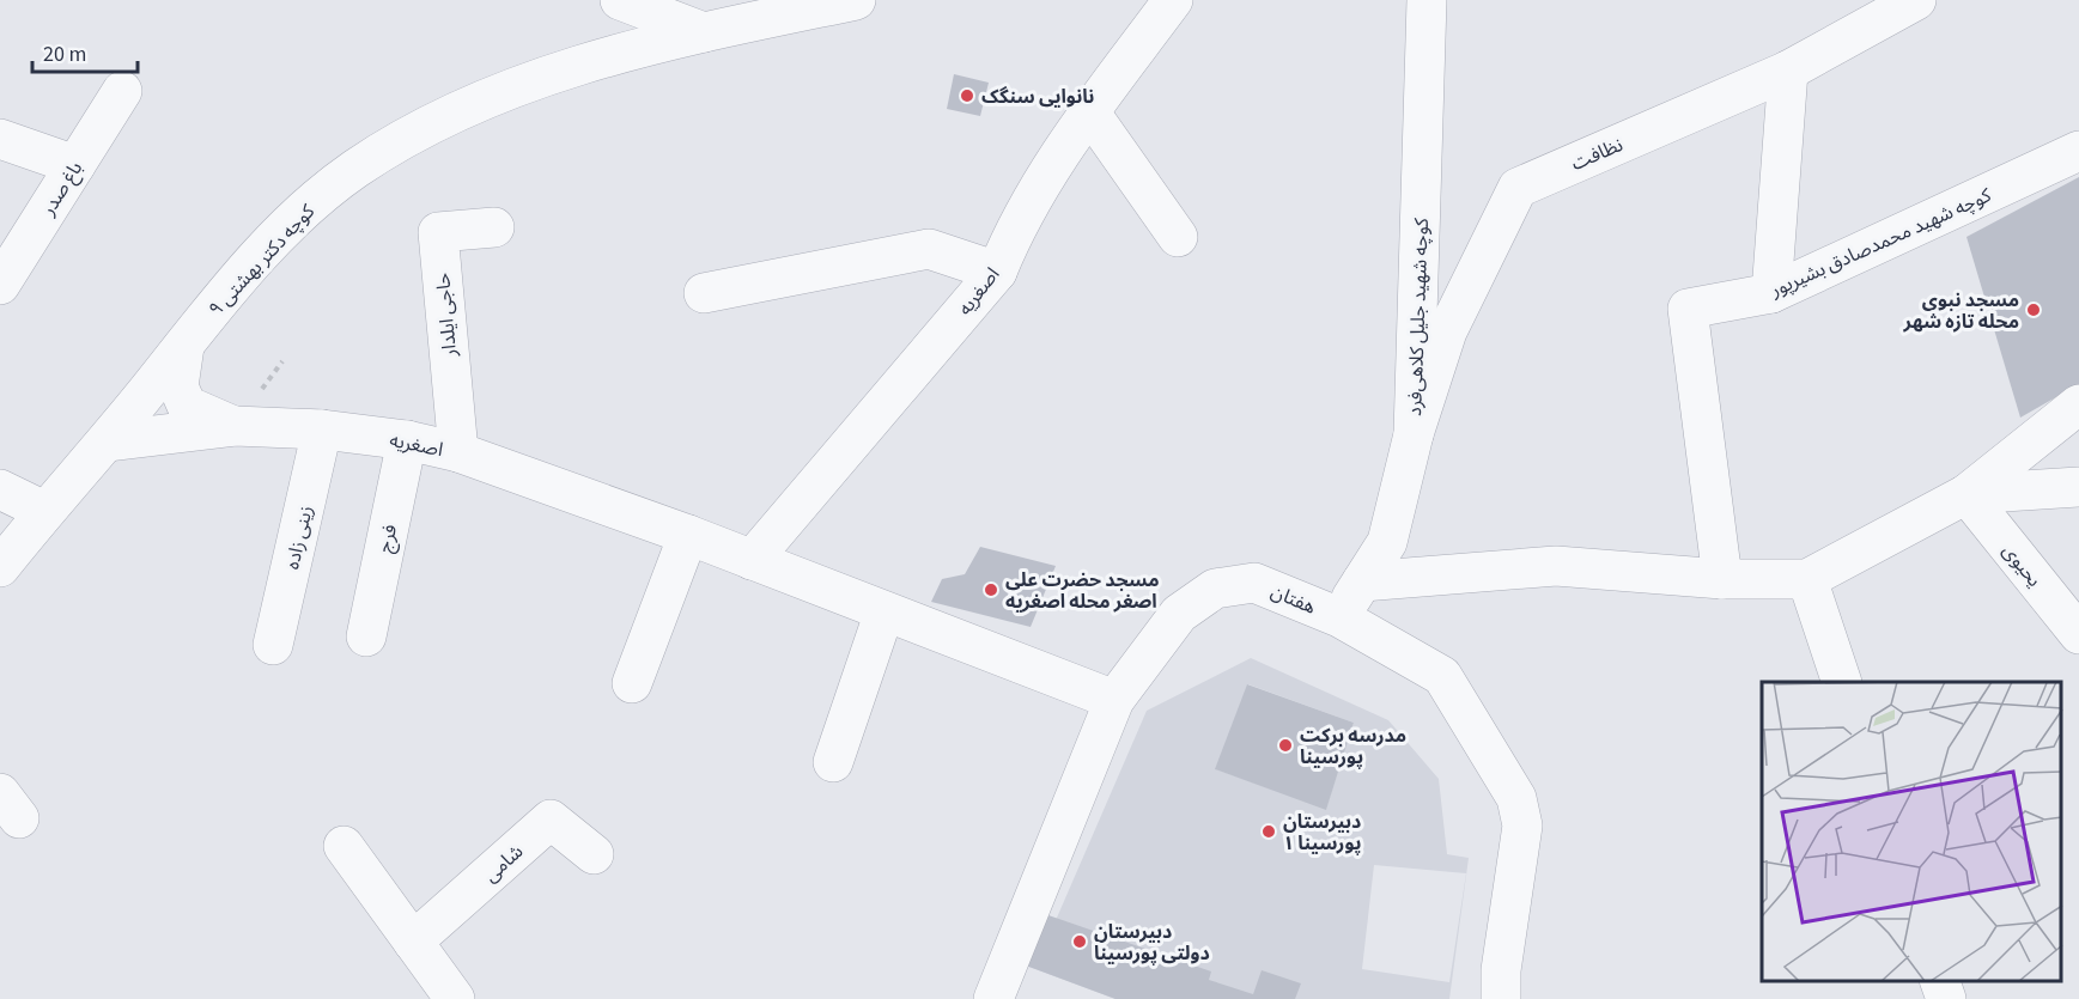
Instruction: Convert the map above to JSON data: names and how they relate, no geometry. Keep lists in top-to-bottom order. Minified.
{"streets":{"street":["نظافت","باغ صدر","کوچه شهید محمدصادق بشیرپور","کوچه دکتر بهشتی ۹","اصغریه","حاجی ایلدار","کوچه شهید جلیل کلاهی‌فرد","زینی زاده","فرج","یحیوی","هفتان","شامی"]},"crossings":[["نظافت","کوچه شهید جلیل کلاهی‌فرد"],["کوچه دکتر بهشتی ۹","اصغریه"],["اصغریه","حاجی ایلدار"],["اصغریه","زینی زاده"],["اصغریه","فرج"],["اصغریه","هفتان"],["کوچه شهید جلیل کلاهی‌فرد","هفتان"]],"places":["نانوایی سنگک","مسجد نبوی محله تازه شهر","مسجد حضرت علی اصغر محله اصغریه","مدرسه برکت پورسینا","دبیرستان پورسینا ۱","دبیرستان دولتی پورسینا"],"scale_bar":"20 m"}
